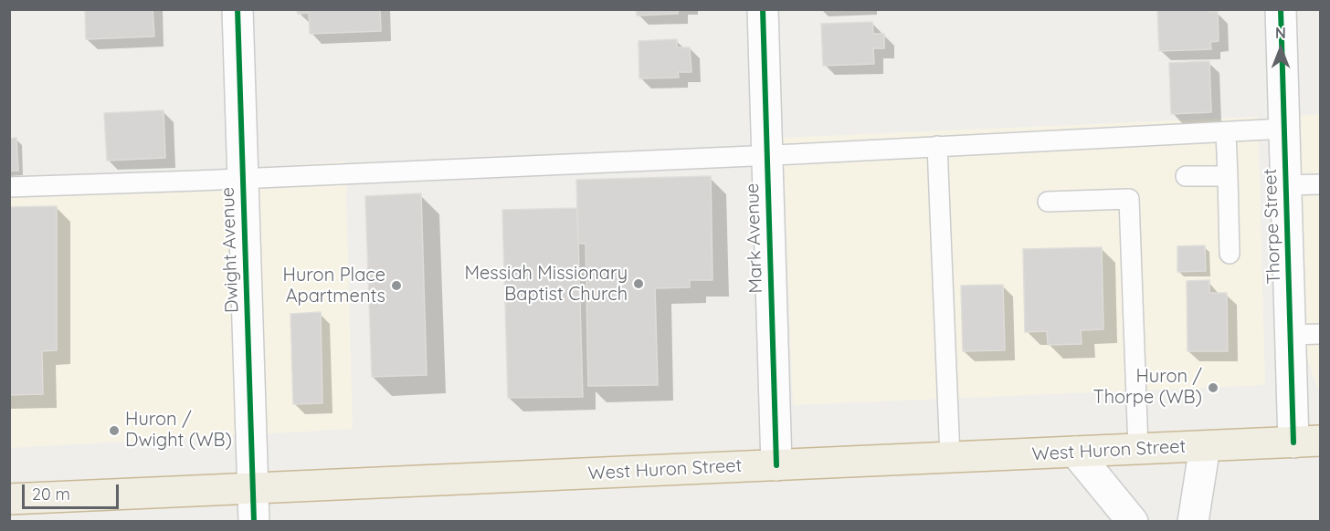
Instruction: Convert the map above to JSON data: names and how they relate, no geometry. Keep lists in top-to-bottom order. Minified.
{"streets":{"highway":["West Huron Street"],"street":["Thorpe Street","Mark Avenue","Dwight Avenue"]},"crossings":[["Thorpe Street","West Huron Street"],["Mark Avenue","West Huron Street"],["Dwight Avenue","West Huron Street"]],"places":["Messiah Missionary Baptist Church","Huron Place Apartments","Huron / Thorpe (WB)","Huron / Dwight (WB)"],"scale_bar":"20 m","north":"top"}
